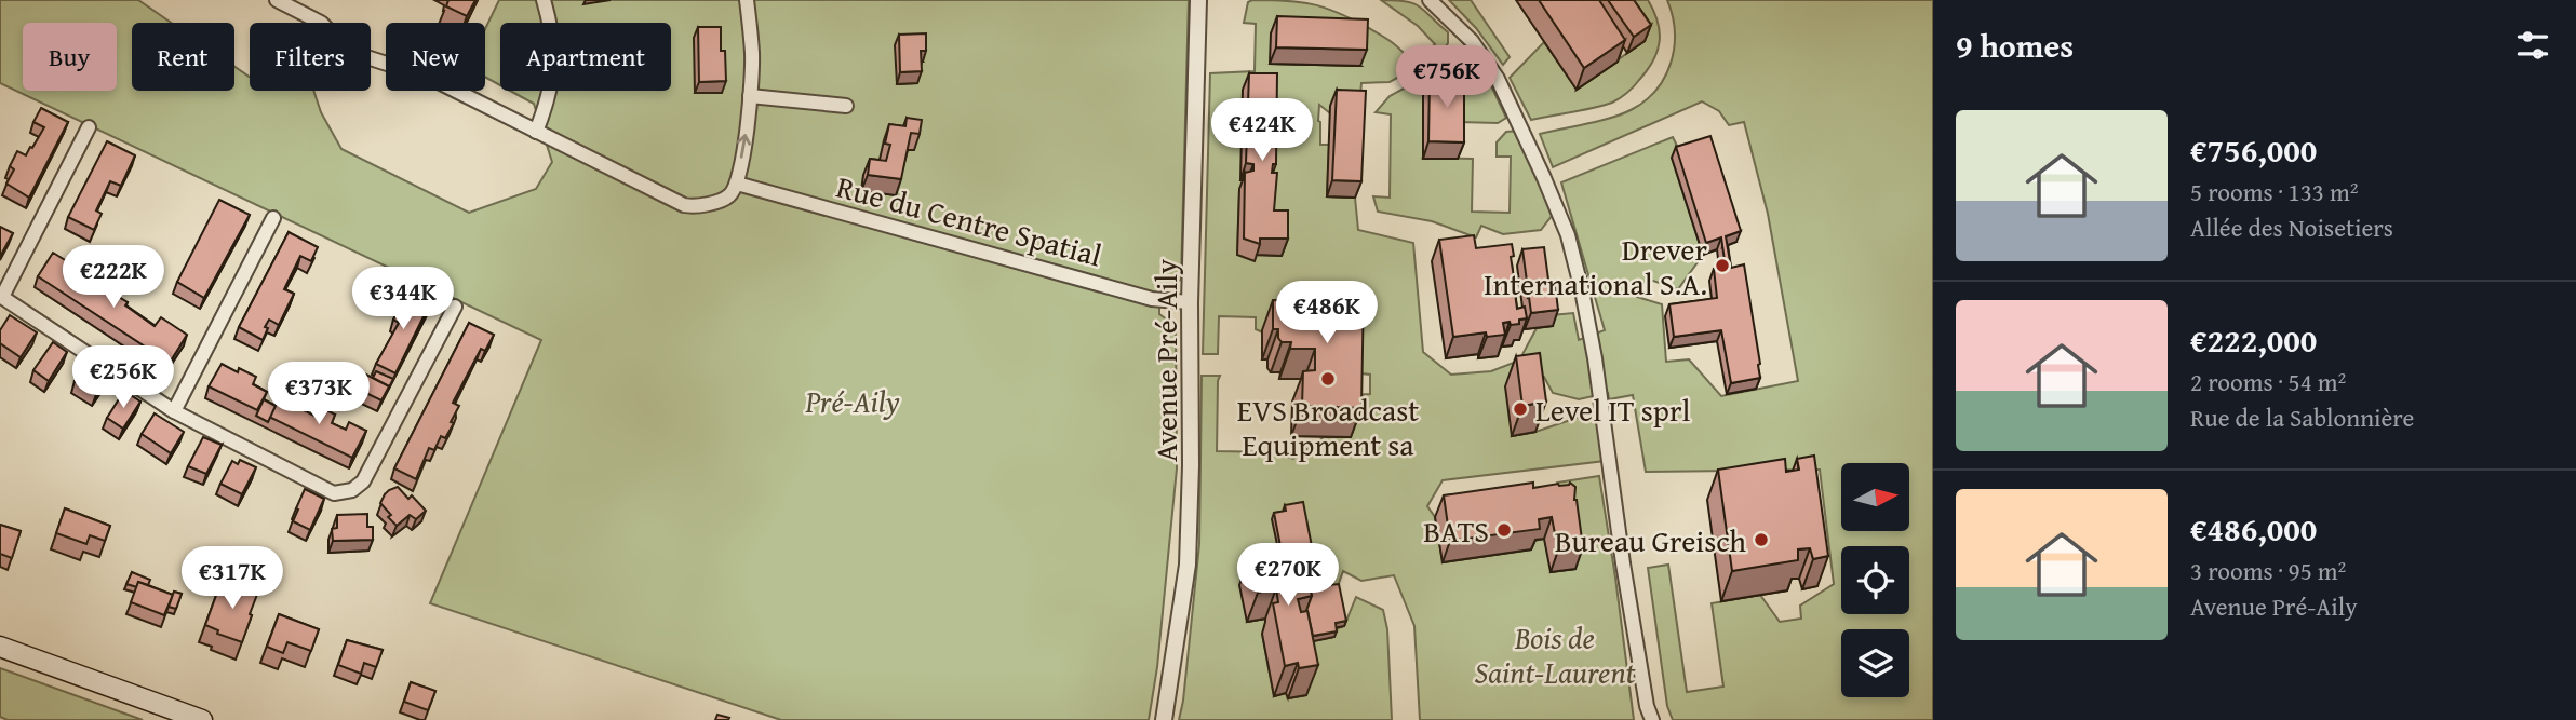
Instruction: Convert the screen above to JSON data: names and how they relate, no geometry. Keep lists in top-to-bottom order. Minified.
{"streets":{"street":["Rue du Centre Spatial","Avenue Pré-Aily"]},"crossings":[["Rue du Centre Spatial","Avenue Pré-Aily"]],"parks":["Pré-Aily","Bois de Saint-Laurent"],"places":["Drever International S.A.","EVS Broadcast Equipment sa","Level IT sprl","BATS","Bureau Greisch"],"north":"right","page":{"heading":"9 homes","chip":["Buy","Rent","Filters","New","Apartment"],"price":["€756K","€424K","€222K","€344K","€486K","€256K","€373K","€270K","€317K"],"list":[{"name":"€756,000","note":"5 rooms · 133 m² · Allée des Noisetiers"},{"name":"€222,000","note":"2 rooms · 54 m² · Rue de la Sablonnière"},{"name":"€486,000","note":"3 rooms · 95 m² · Avenue Pré-Aily"}]}}
